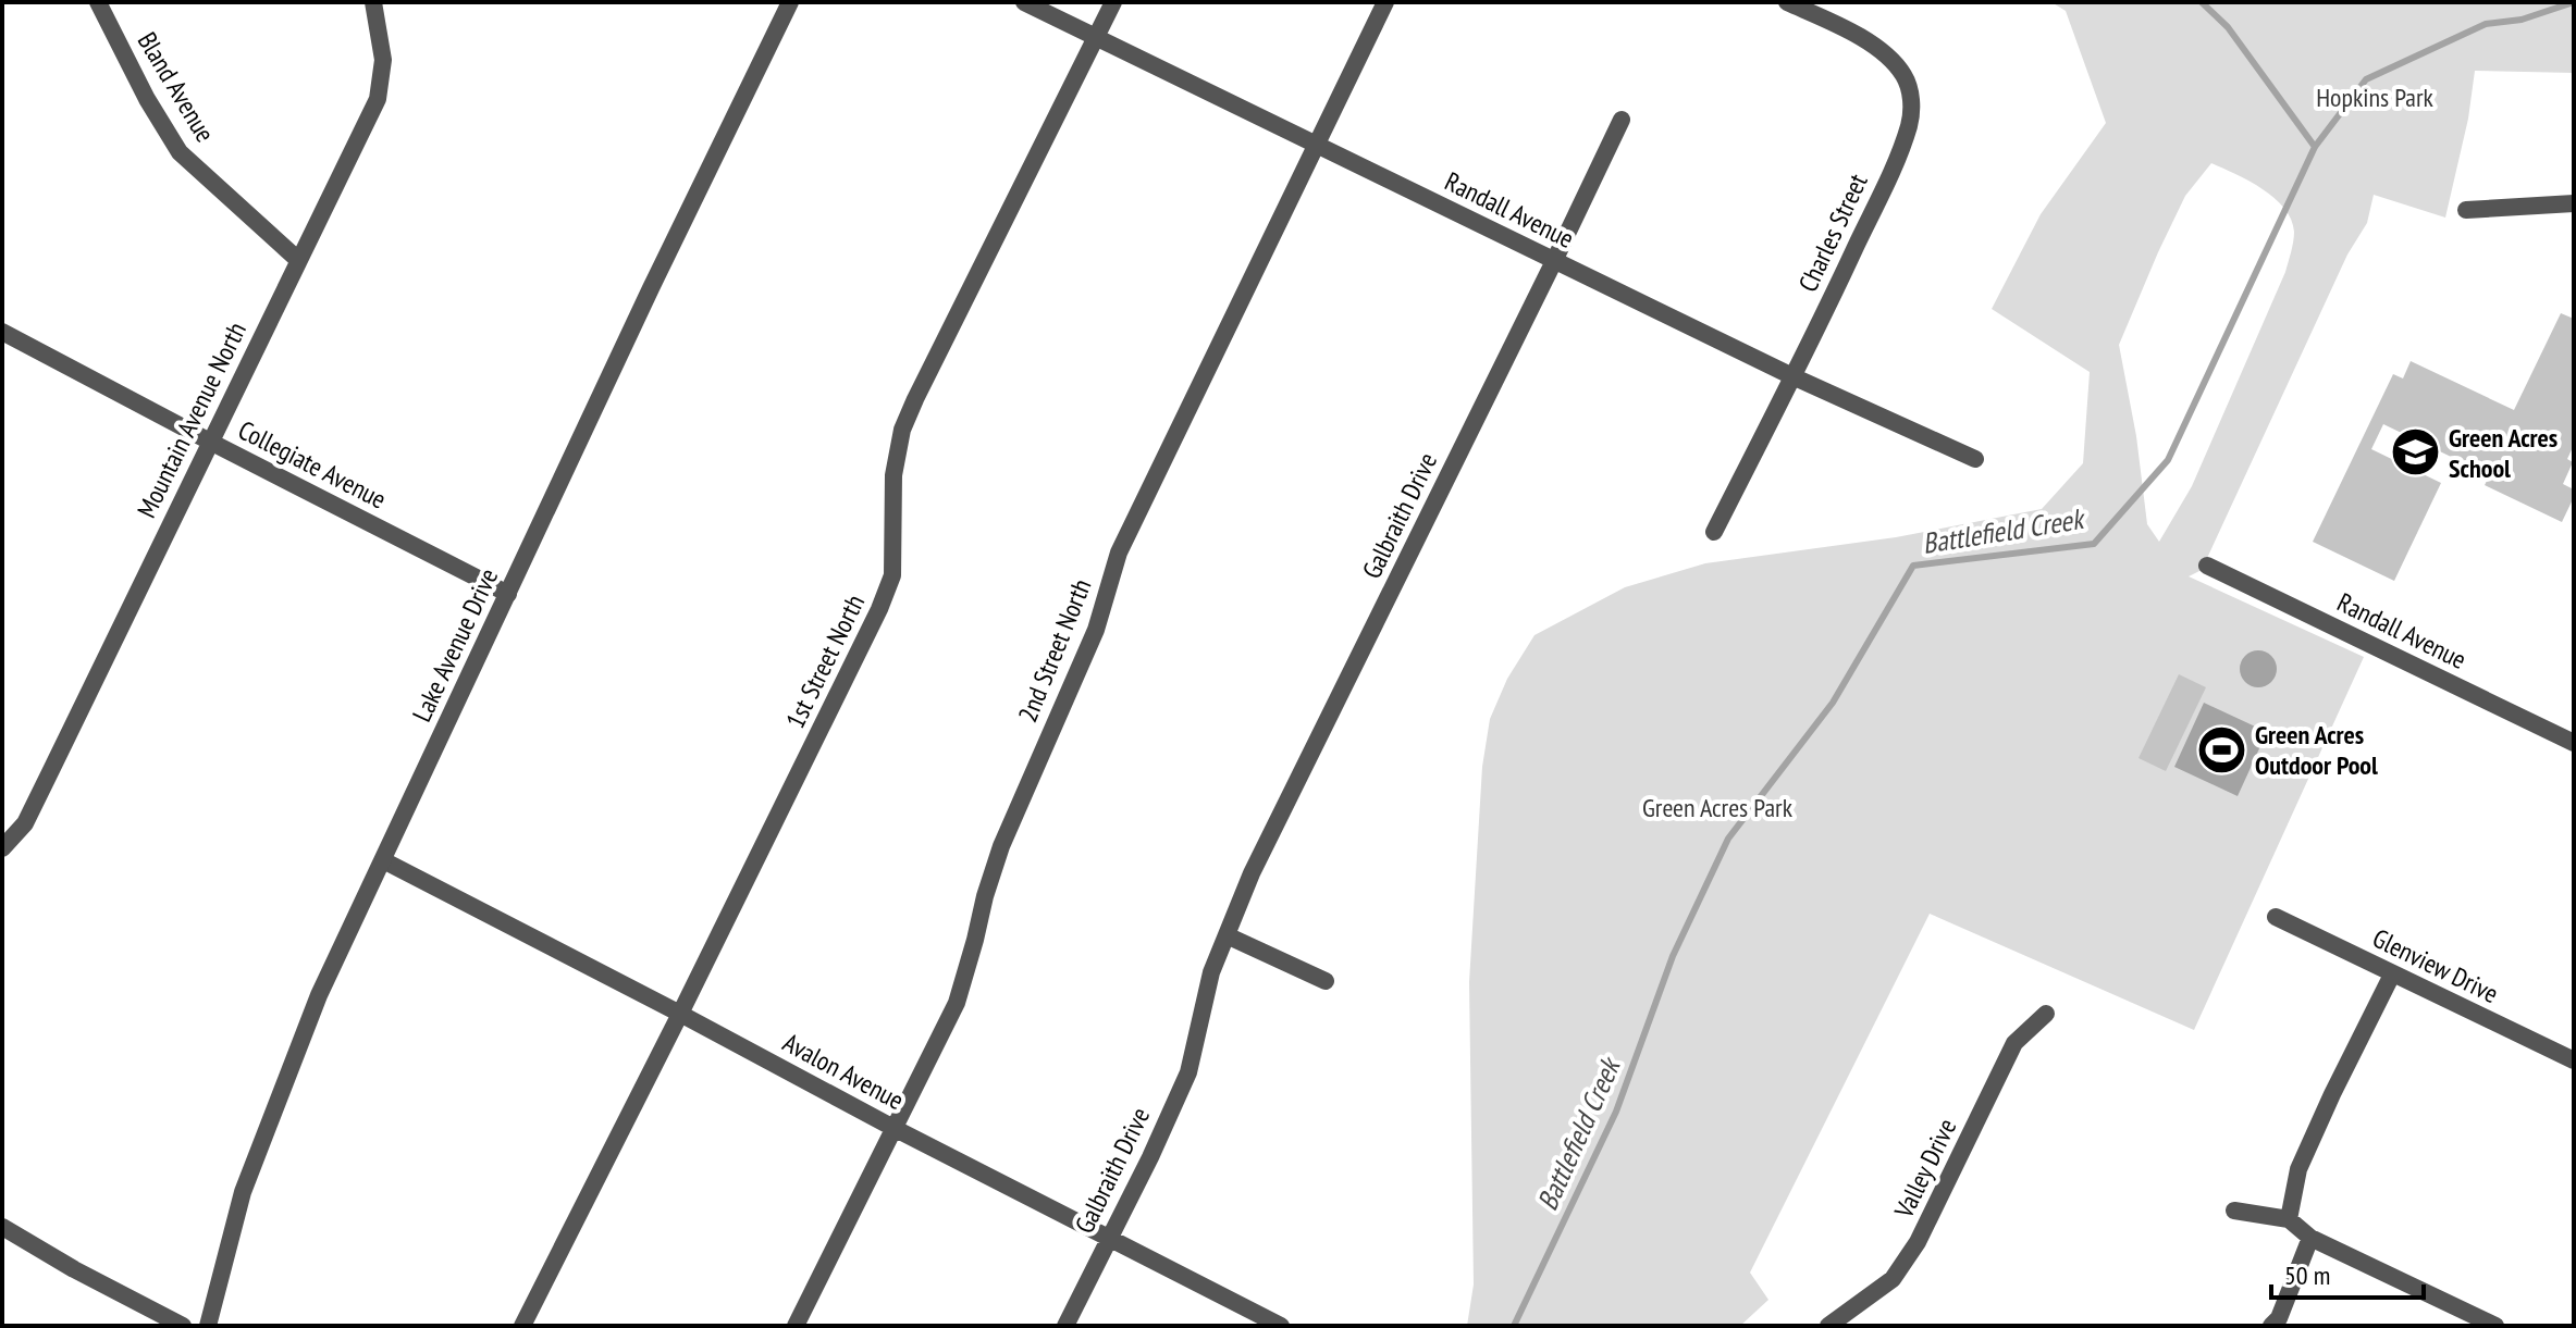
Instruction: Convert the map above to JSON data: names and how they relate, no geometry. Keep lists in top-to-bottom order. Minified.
{"streets":{"street":["Bland Avenue","Randall Avenue","Charles Street","Mountain Avenue North","Collegiate Avenue","Galbraith Drive","Lake Avenue Drive","2nd Street North","1st Street North","Glenview Drive","Avalon Avenue","Valley Drive"]},"crossings":[["Bland Avenue","Mountain Avenue North"],["Randall Avenue","Charles Street"],["Randall Avenue","Galbraith Drive"],["Randall Avenue","2nd Street North"],["Randall Avenue","1st Street North"],["Mountain Avenue North","Collegiate Avenue"],["Collegiate Avenue","Lake Avenue Drive"],["Galbraith Drive","Avalon Avenue"],["Lake Avenue Drive","Avalon Avenue"],["2nd Street North","Avalon Avenue"],["1st Street North","Avalon Avenue"]],"water":["Battlefield Creek"],"parks":["Hopkins Park","Green Acres Park"],"places":{"school or university":["Green Acres School"],"sports":["Green Acres Outdoor Pool"]},"scale_bar":"50 m"}
